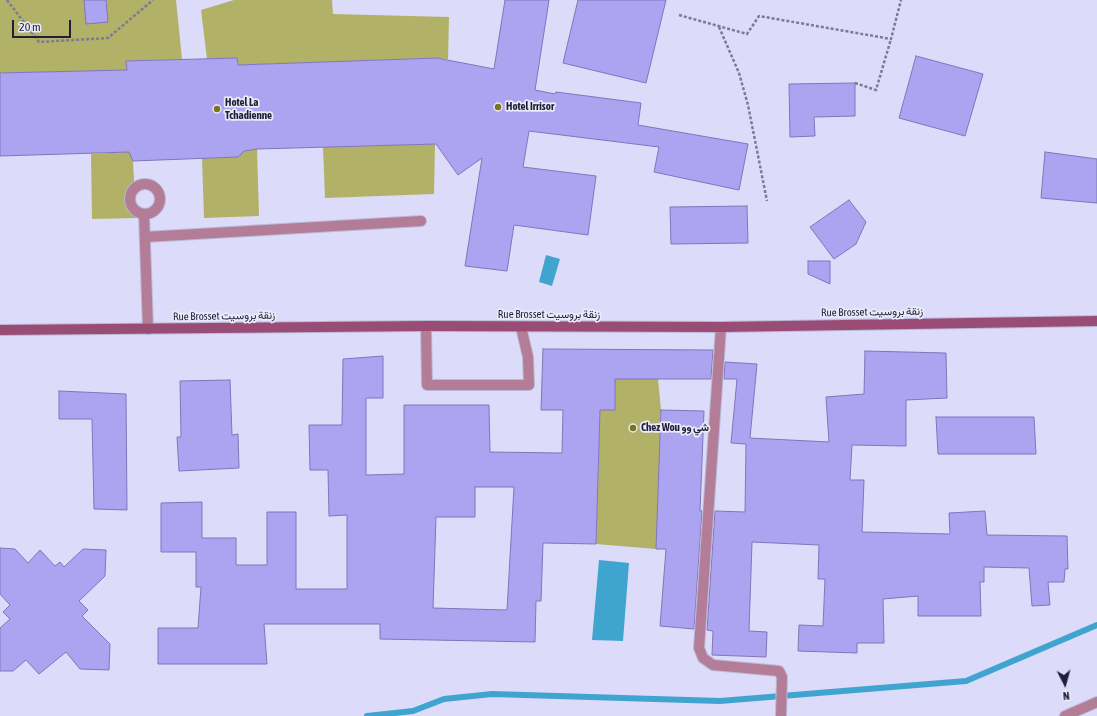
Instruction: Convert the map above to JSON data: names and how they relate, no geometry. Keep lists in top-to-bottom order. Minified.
{"streets":{"main road":["Rue Brosset زنقة بروسيت"]},"places":["Hotel Irrisor","Hotel La Tchadienne","Chez Wou شي وو"],"scale_bar":"20 m","north":"bottom"}
